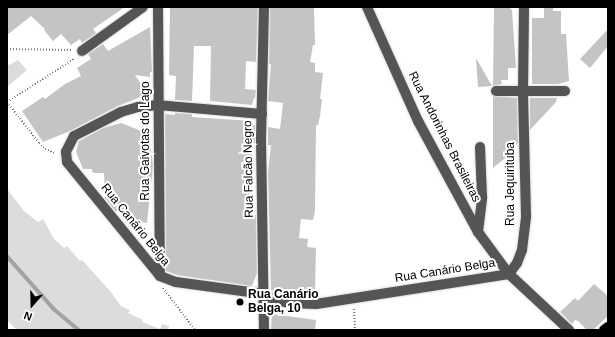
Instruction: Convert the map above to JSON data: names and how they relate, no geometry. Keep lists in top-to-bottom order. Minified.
{"streets":{"street":["Rua Andorinhas Brasileiras","Rua Gaivotas do Lago","Rua Falcão Negro","Rua Jequirituba","Rua Canário Belga"]},"crossings":[["Rua Andorinhas Brasileiras","Rua Jequirituba"],["Rua Andorinhas Brasileiras","Rua Canário Belga"],["Rua Gaivotas do Lago","Rua Canário Belga"],["Rua Falcão Negro","Rua Canário Belga"],["Rua Jequirituba","Rua Canário Belga"]],"places":["Rua Canário Belga, 10"],"north":"bottom"}
